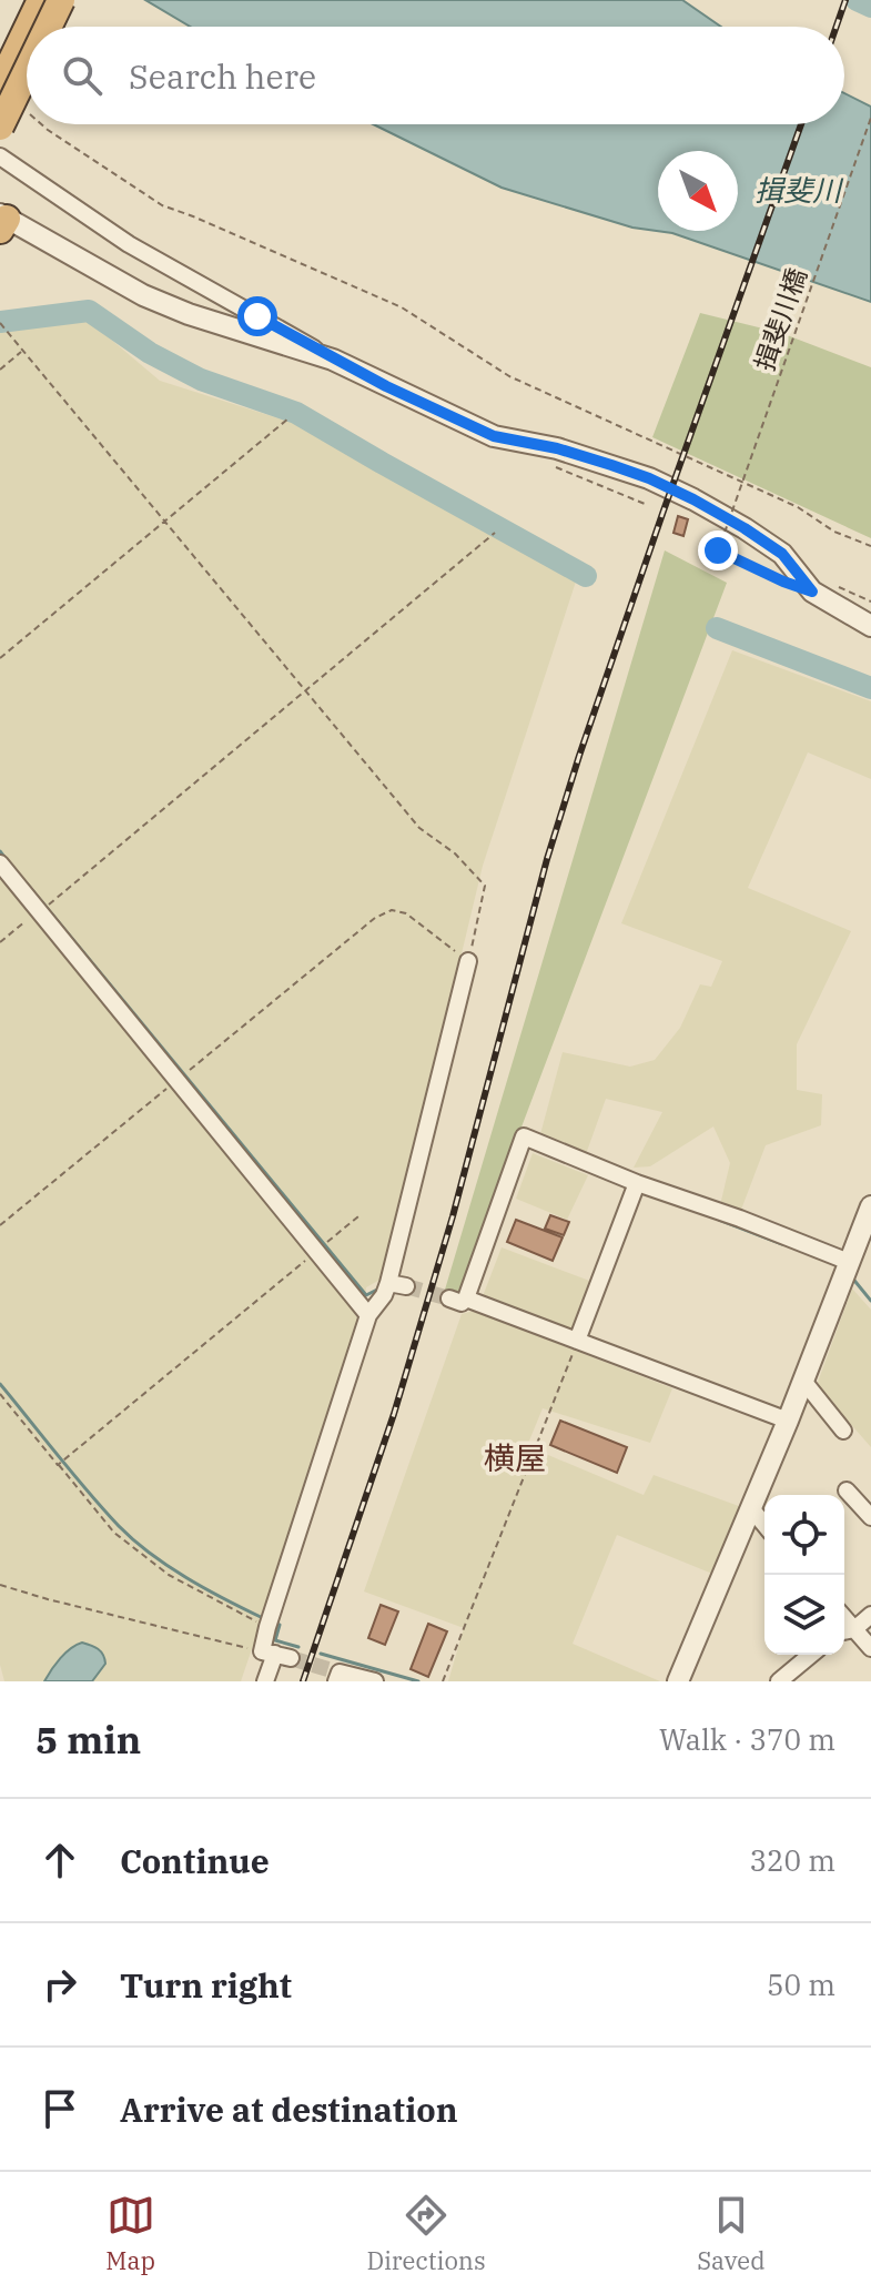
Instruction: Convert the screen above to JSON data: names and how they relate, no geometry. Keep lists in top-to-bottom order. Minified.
{"streets":{"path":["揖斐川橋"]},"districts":["横屋"],"water":["揖斐川"],"north":"bottom right","page":{"search":"Search here","heading":["5 min","Walk · 370 m"],"list":[["Continue","320 m"],["Turn right","50 m"],"Arrive at destination"],"nav":["Map","Directions","Saved"]}}
